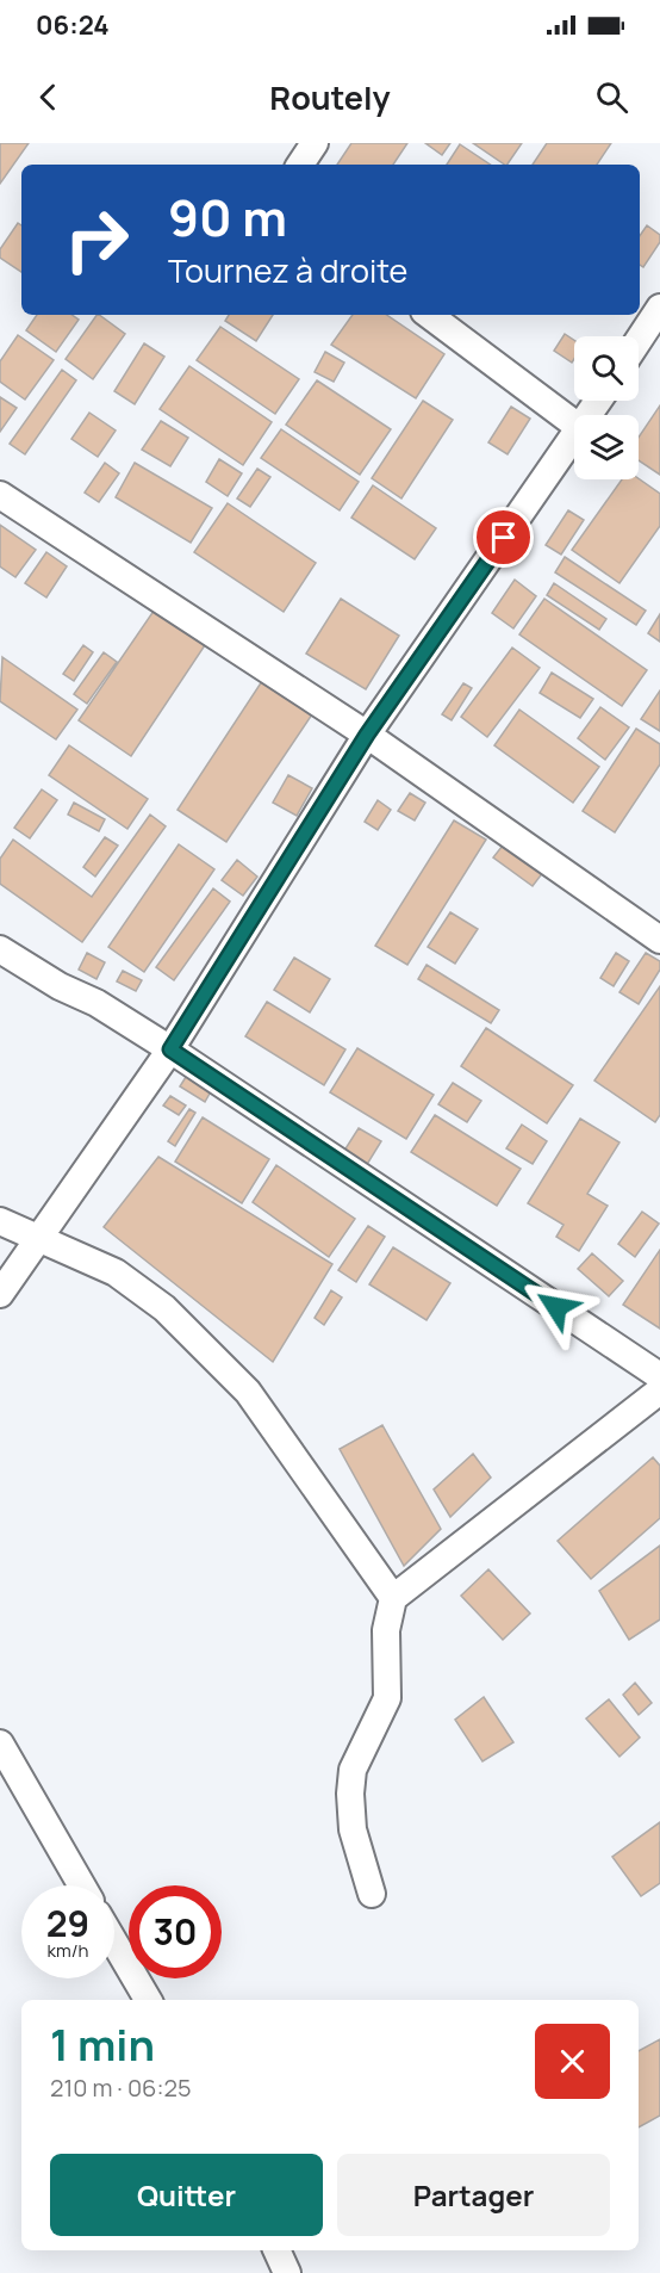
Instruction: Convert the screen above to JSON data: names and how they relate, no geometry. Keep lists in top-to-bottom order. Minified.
{"page":{"status":"06:24","header":"Routely","turn":["90 m","Tournez à droite"],"speed":"29 km/h","limit":"30","heading":["1 min","210 m · 06:25"],"buttons":["Quitter","Partager"]}}
